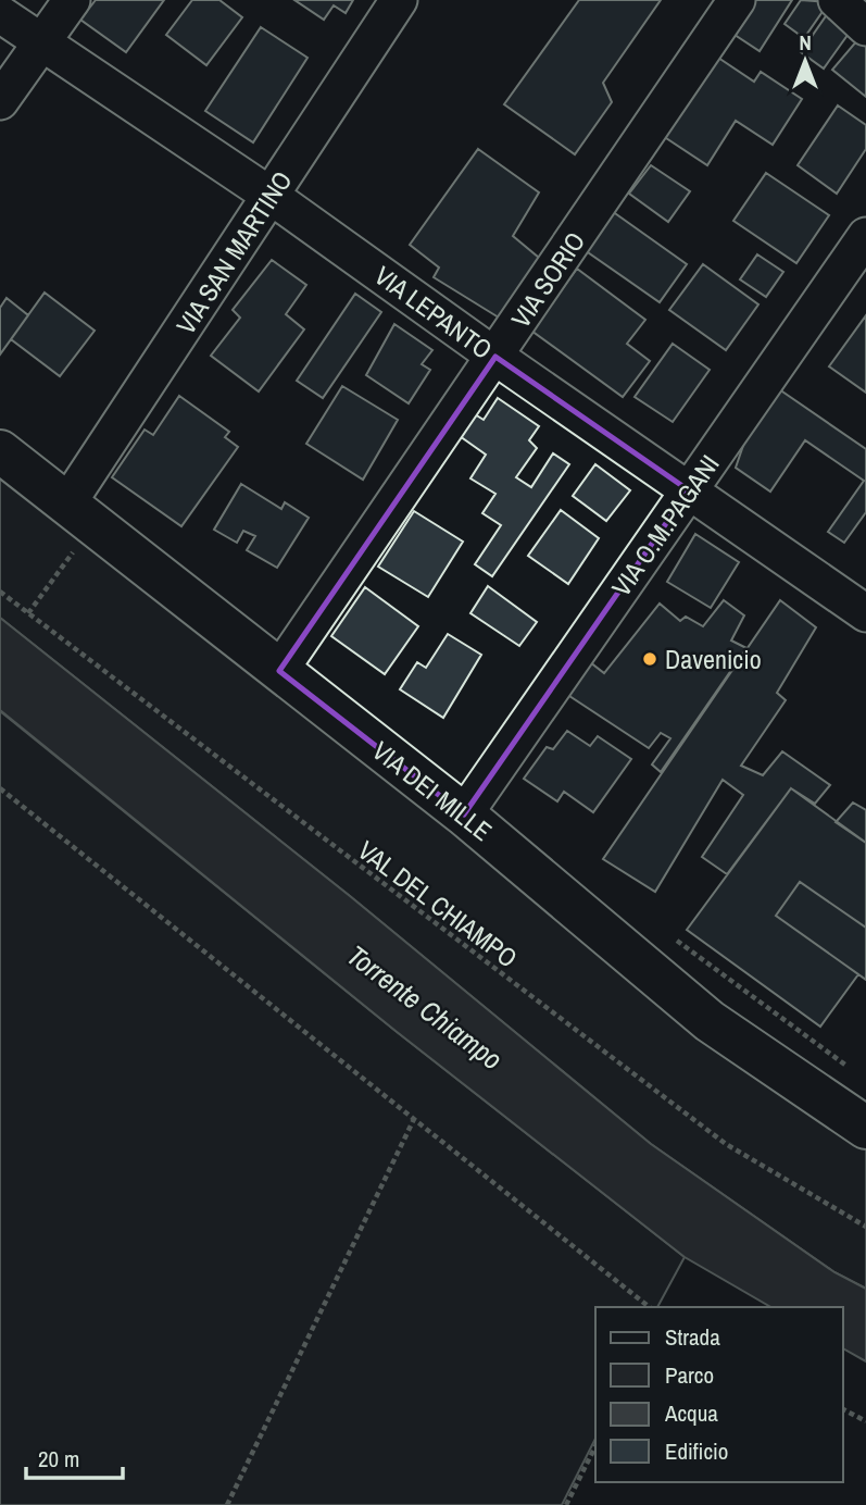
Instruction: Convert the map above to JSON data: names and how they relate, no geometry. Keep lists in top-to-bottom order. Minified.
{"streets":{"main road":["VIA DEI MILLE"],"street":["VIA SAN MARTINO","VIA SORIO","VIA LEPANTO","VIA O.M.PAGANI"],"path":["VAL DEL CHIAMPO"]},"crossings":[["VIA SAN MARTINO","VIA LEPANTO"],["VIA SAN MARTINO","VIA DEI MILLE"],["VIA SORIO","VIA LEPANTO"],["VIA SORIO","VIA DEI MILLE"],["VIA LEPANTO","VIA O.M.PAGANI"],["VIA O.M.PAGANI","VIA DEI MILLE"]],"water":["Torrente Chiampo"],"places":["Davenicio"],"legend":["Strada","Parco","Acqua","Edificio"],"scale_bar":"20 m","north":"top"}
